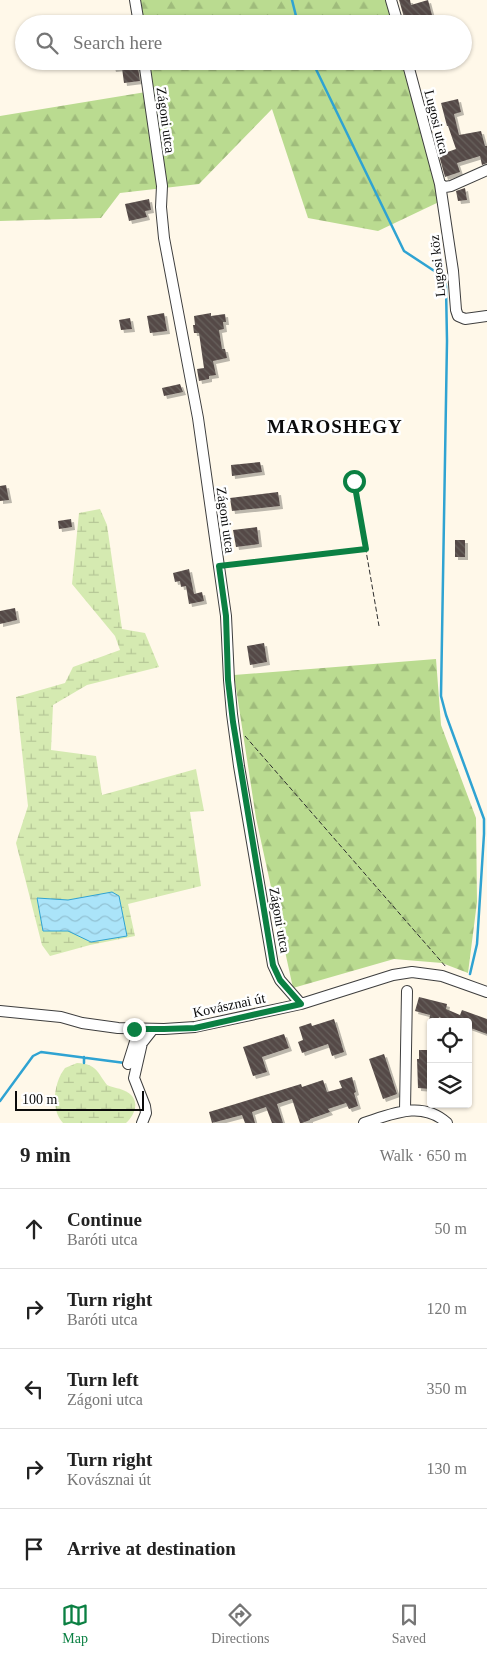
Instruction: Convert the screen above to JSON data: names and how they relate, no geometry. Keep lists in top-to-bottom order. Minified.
{"streets":{"street":["Zágoni utca","Lugosi utca","Lugosi köz","Kovásznai út"]},"crossings":[["Zágoni utca","Kovásznai út"],["Lugosi utca","Lugosi köz"]],"districts":["MAROSHEGY"],"scale_bar":"100 m","page":{"search":"Search here","scale":"100 m","heading":["9 min","Walk · 650 m"],"list":[["Continue","Baróti utca","50 m"],["Turn right","Baróti utca","120 m"],["Turn left","Zágoni utca","350 m"],["Turn right","Kovásznai út","130 m"],"Arrive at destination"],"nav":["Map","Directions","Saved"]}}
